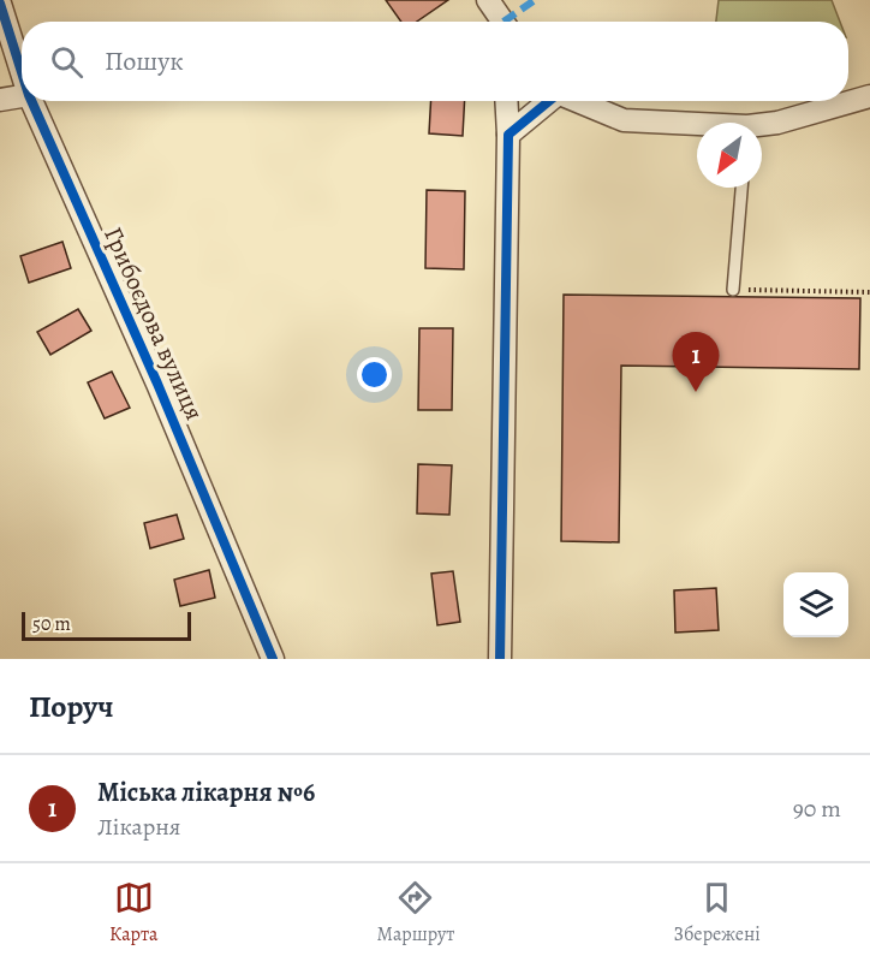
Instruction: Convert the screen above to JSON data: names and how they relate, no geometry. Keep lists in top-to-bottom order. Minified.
{"streets":{"street":["Грибоєдова вулиця"]},"scale_bar":"50 m","north":"bottom left","page":{"search":"Пошук","pins":"1","scale":"50 m","heading":"Поруч","list":[{"mark":"1","name":"Міська лікарня №6","note":"Лікарня","value":"90 m"}],"nav":["Карта","Маршрут","Збережені"]}}
